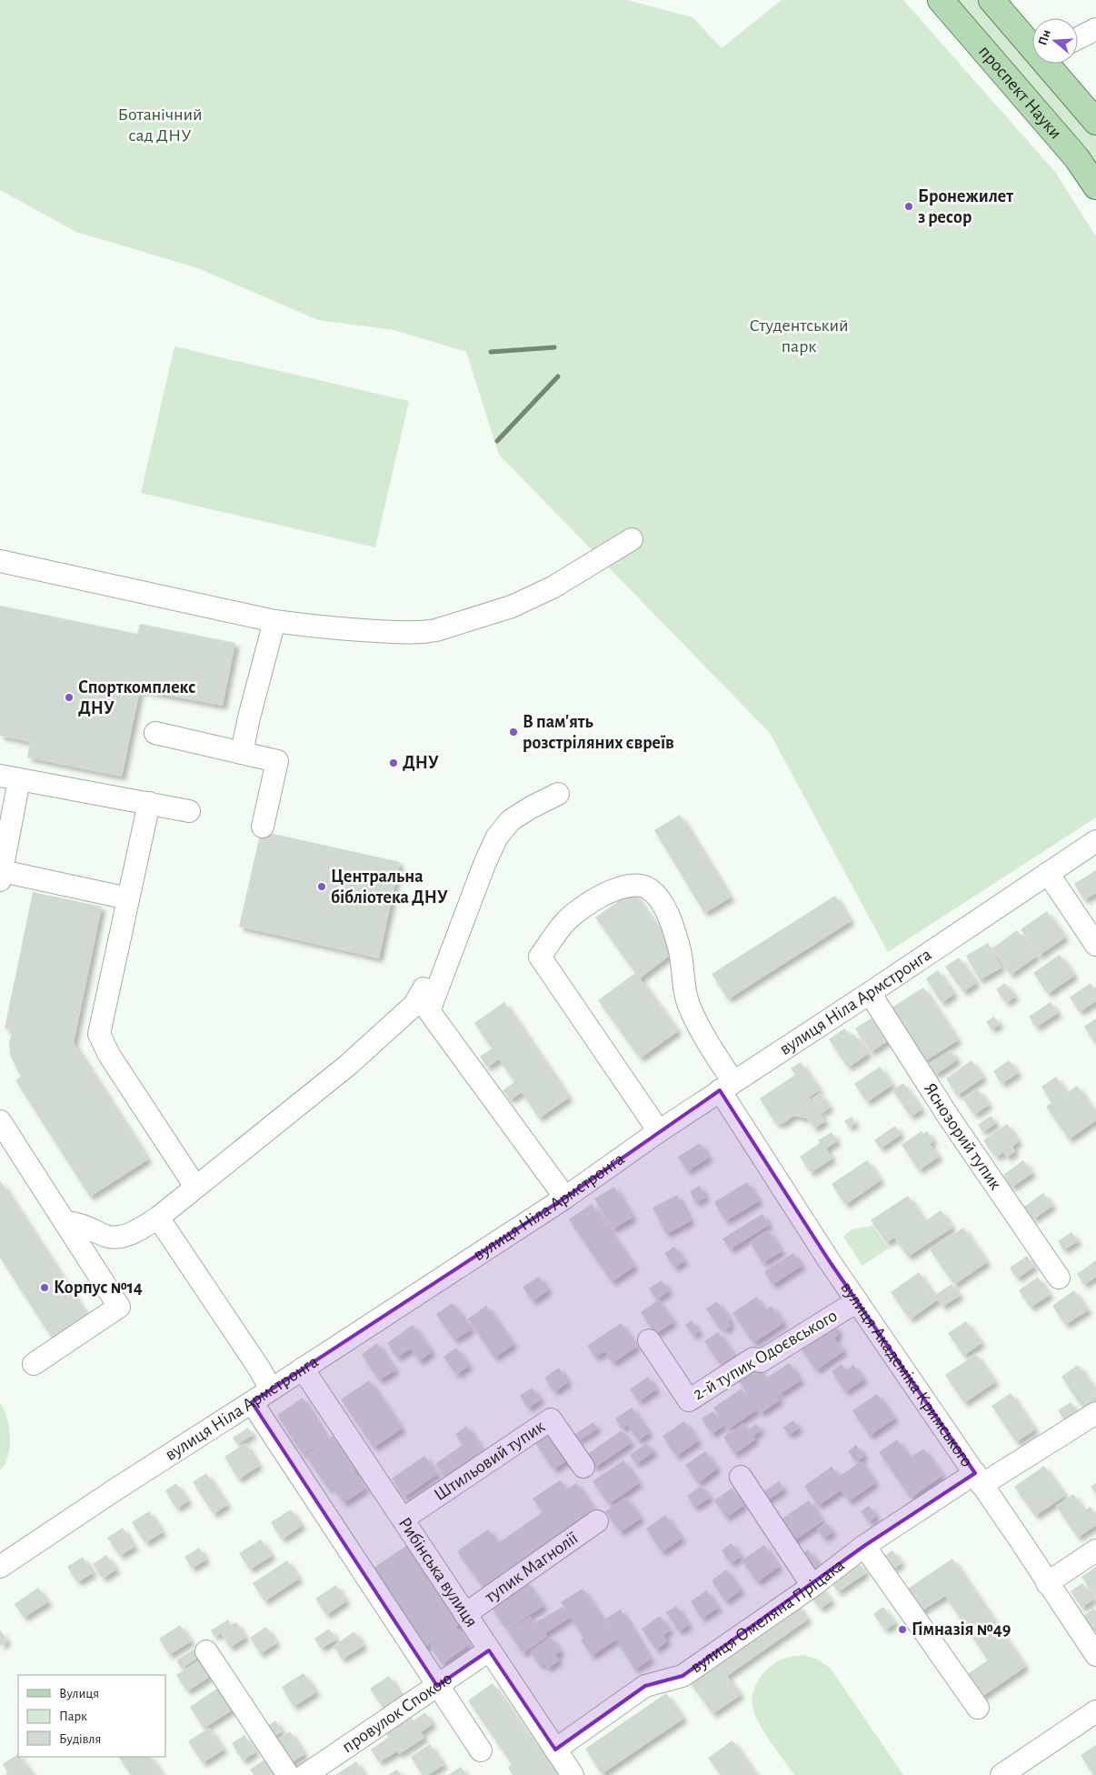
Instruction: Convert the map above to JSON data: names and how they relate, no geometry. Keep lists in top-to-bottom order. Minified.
{"streets":{"main road":["проспект Науки"],"street":["вулиця Ніла Армстронга","Яснозорий тупик","2-й тупик Одоєвського","вулиця Академіка Кримського","Штильовий тупик","тупик Магнолії","Рибінська вулиця","вулиця Омеляна Пріцака","провулок Спокою"]},"crossings":[["вулиця Ніла Армстронга","Яснозорий тупик"],["вулиця Ніла Армстронга","вулиця Академіка Кримського"],["вулиця Ніла Армстронга","Рибінська вулиця"],["2-й тупик Одоєвського","вулиця Академіка Кримського"],["вулиця Академіка Кримського","вулиця Омеляна Пріцака"],["Штильовий тупик","Рибінська вулиця"],["тупик Магнолії","Рибінська вулиця"],["Рибінська вулиця","вулиця Омеляна Пріцака"],["Рибінська вулиця","провулок Спокою"]],"parks":["Ботанічний сад ДНУ","Студентський парк"],"places":["Бронежилет з ресор","Спорткомплекс ДНУ","В пам'ять розстріляних євреїв","ДНУ","Центральна бібліотека ДНУ","Корпус №14","Гімназія №49"],"legend":["Вулиця","Парк","Будівля"],"north":"left"}
